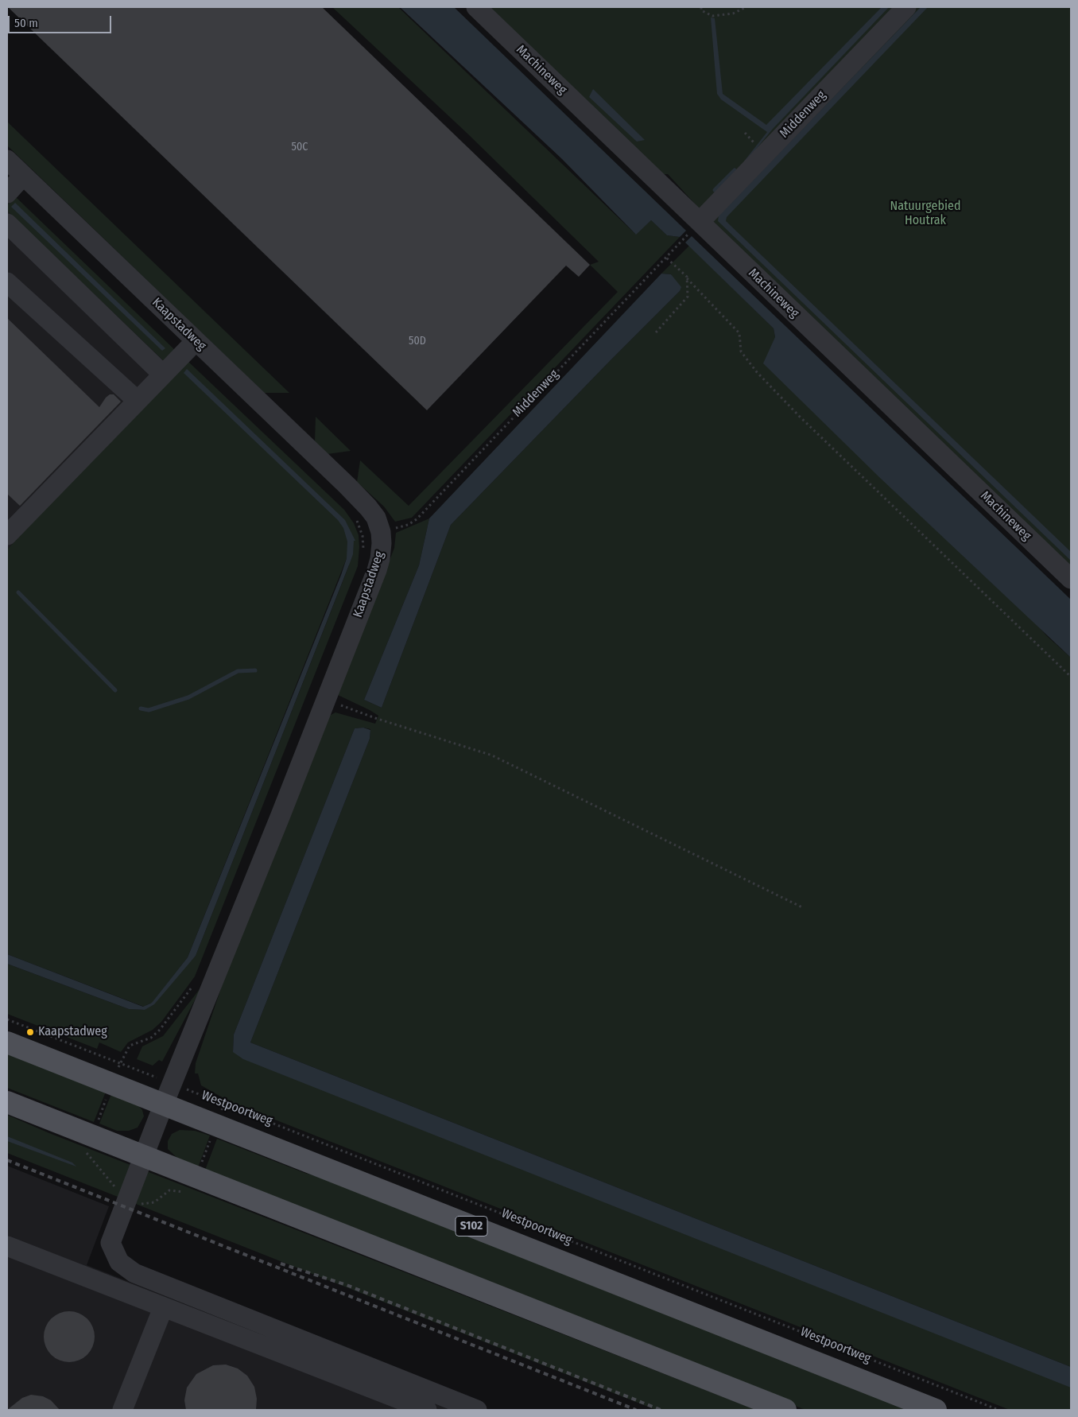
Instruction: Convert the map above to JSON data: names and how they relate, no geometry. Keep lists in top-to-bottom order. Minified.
{"streets":{"main road":["Westpoortweg","S102"],"street":["Machineweg","Middenweg","Kaapstadweg"]},"crossings":[["Machineweg","Middenweg"],["Middenweg","Kaapstadweg"],["Kaapstadweg","Westpoortweg"]],"parks":["Natuurgebied Houtrak"],"places":["Kaapstadweg"],"house_numbers":["50C","50D"],"scale_bar":"50 m"}
